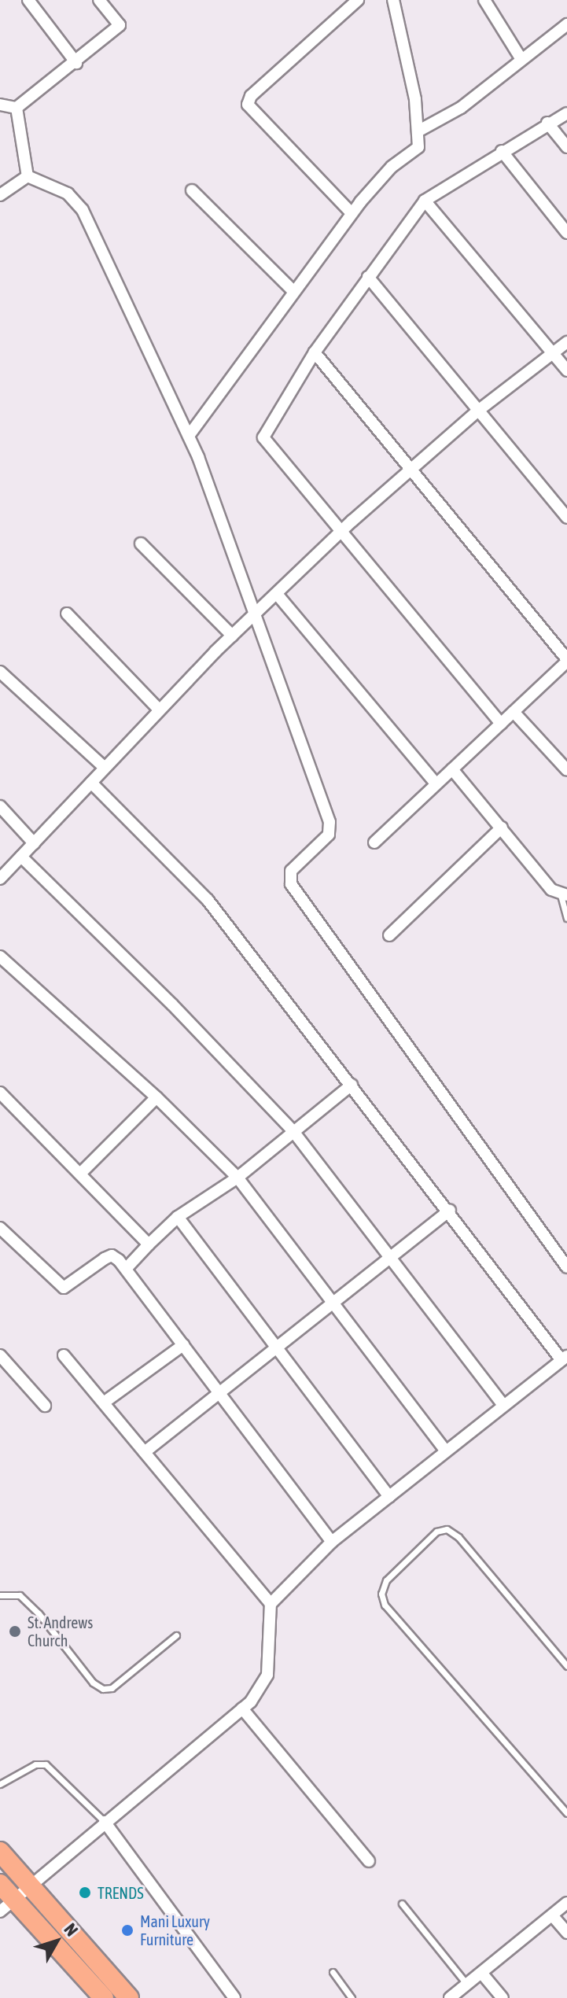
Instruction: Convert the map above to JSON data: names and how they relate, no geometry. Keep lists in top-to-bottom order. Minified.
{"places":["St. Andrews Church","TRENDS","Mani Luxury Furniture"],"north":"top right"}
